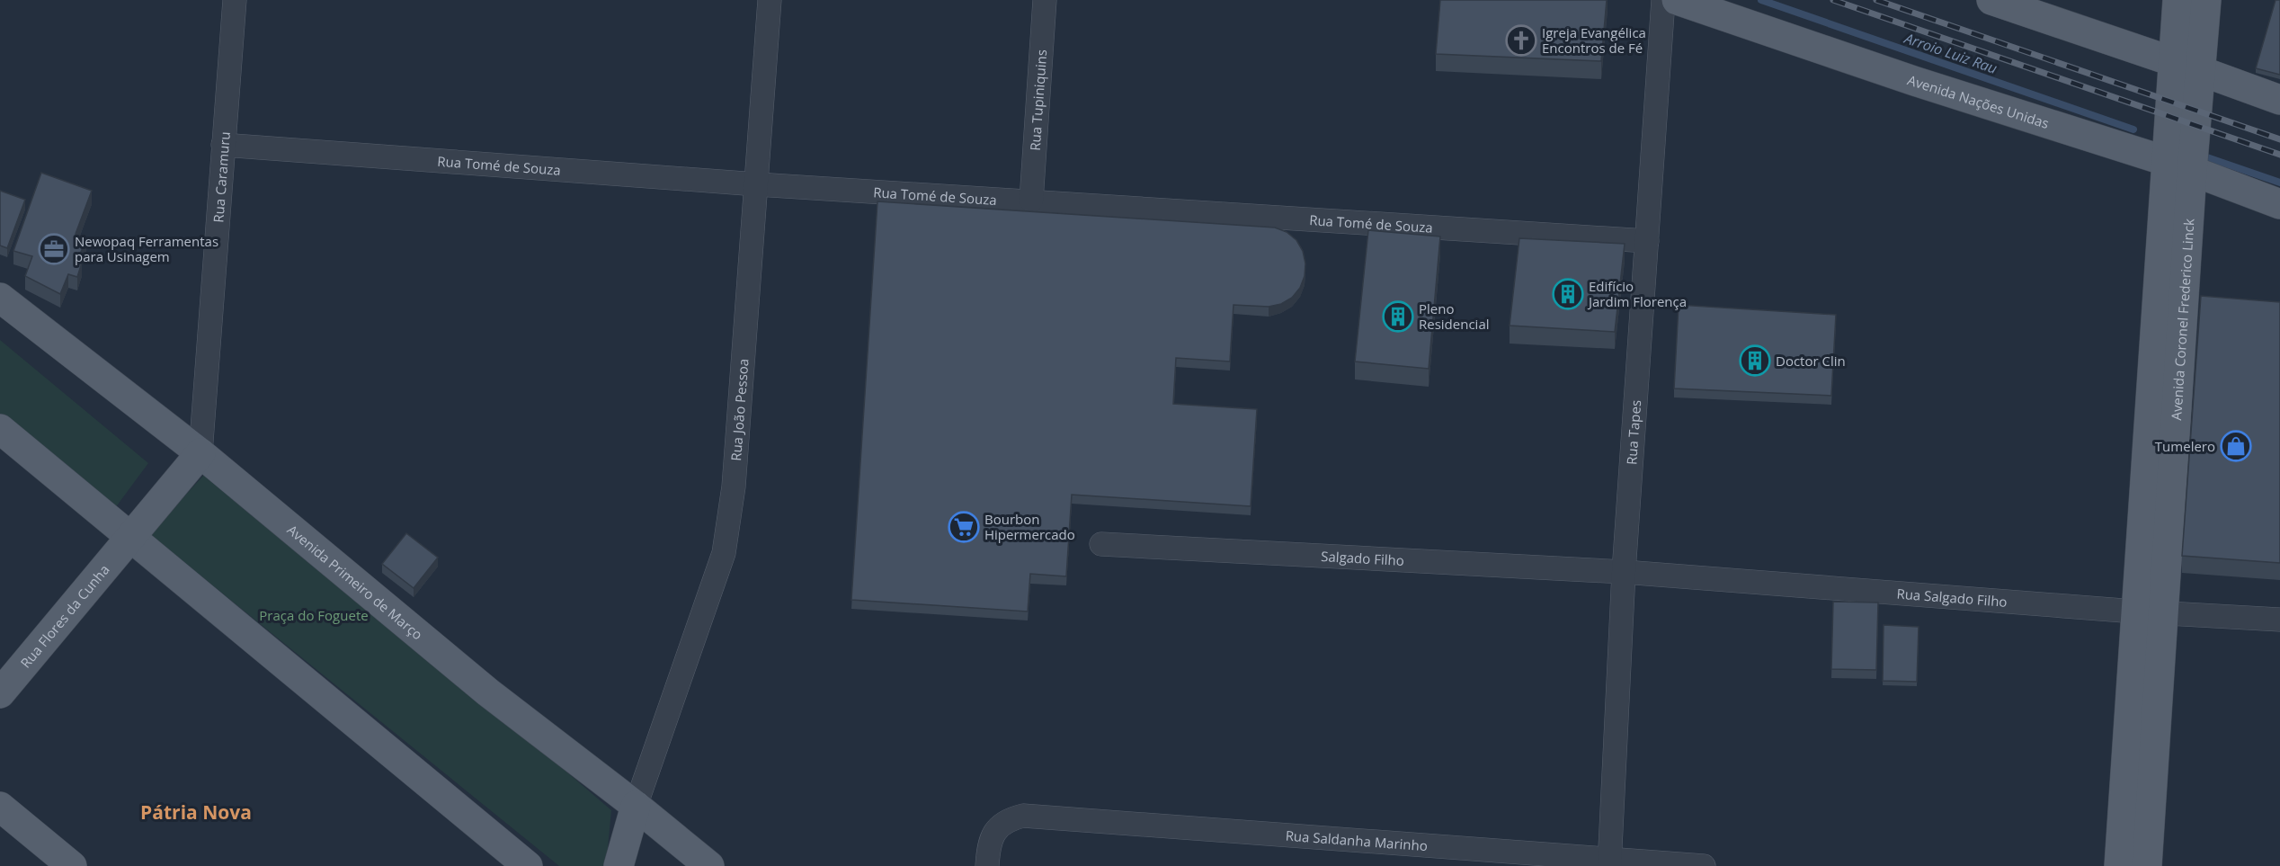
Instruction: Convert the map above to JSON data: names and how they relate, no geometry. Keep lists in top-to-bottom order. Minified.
{"streets":{"main road":["Avenida Nações Unidas","Avenida Coronel Frederico Linck","Avenida Primeiro de Março","Rua Flores da Cunha"],"street":["Rua Tupiniquins","Rua Tomé de Souza","Rua Caramuru","Rua João Pessoa","Rua Tapes","Salgado Filho","Rua Salgado Filho","Rua Saldanha Marinho"]},"crossings":[["Rua Tupiniquins","Rua Tomé de Souza"],["Avenida Nações Unidas","Avenida Coronel Frederico Linck"],["Rua Tomé de Souza","Rua Caramuru"],["Rua Tomé de Souza","Rua João Pessoa"],["Rua Tomé de Souza","Rua Tapes"],["Rua Caramuru","Avenida Primeiro de Março"],["Rua Caramuru","Rua Flores da Cunha"],["Avenida Coronel Frederico Linck","Rua Salgado Filho"],["Rua João Pessoa","Avenida Primeiro de Março"],["Rua Tapes","Salgado Filho"],["Rua Tapes","Rua Salgado Filho"],["Rua Tapes","Rua Saldanha Marinho"],["Salgado Filho","Rua Salgado Filho"],["Avenida Primeiro de Março","Rua Flores da Cunha"]],"districts":["Pátria Nova"],"water":["Arroio Luiz Rau"],"parks":["Praça do Foguete"],"places":{"church":["Igreja Evangélica Encontros de Fé"],"office":["Newopaq Ferramentas para Usinagem"],"building":["Edifício Jardim Florença","Pleno Residencial","Doctor Clin"],"shop":["Tumelero"],"supermarket":["Bourbon Hipermercado"]}}
